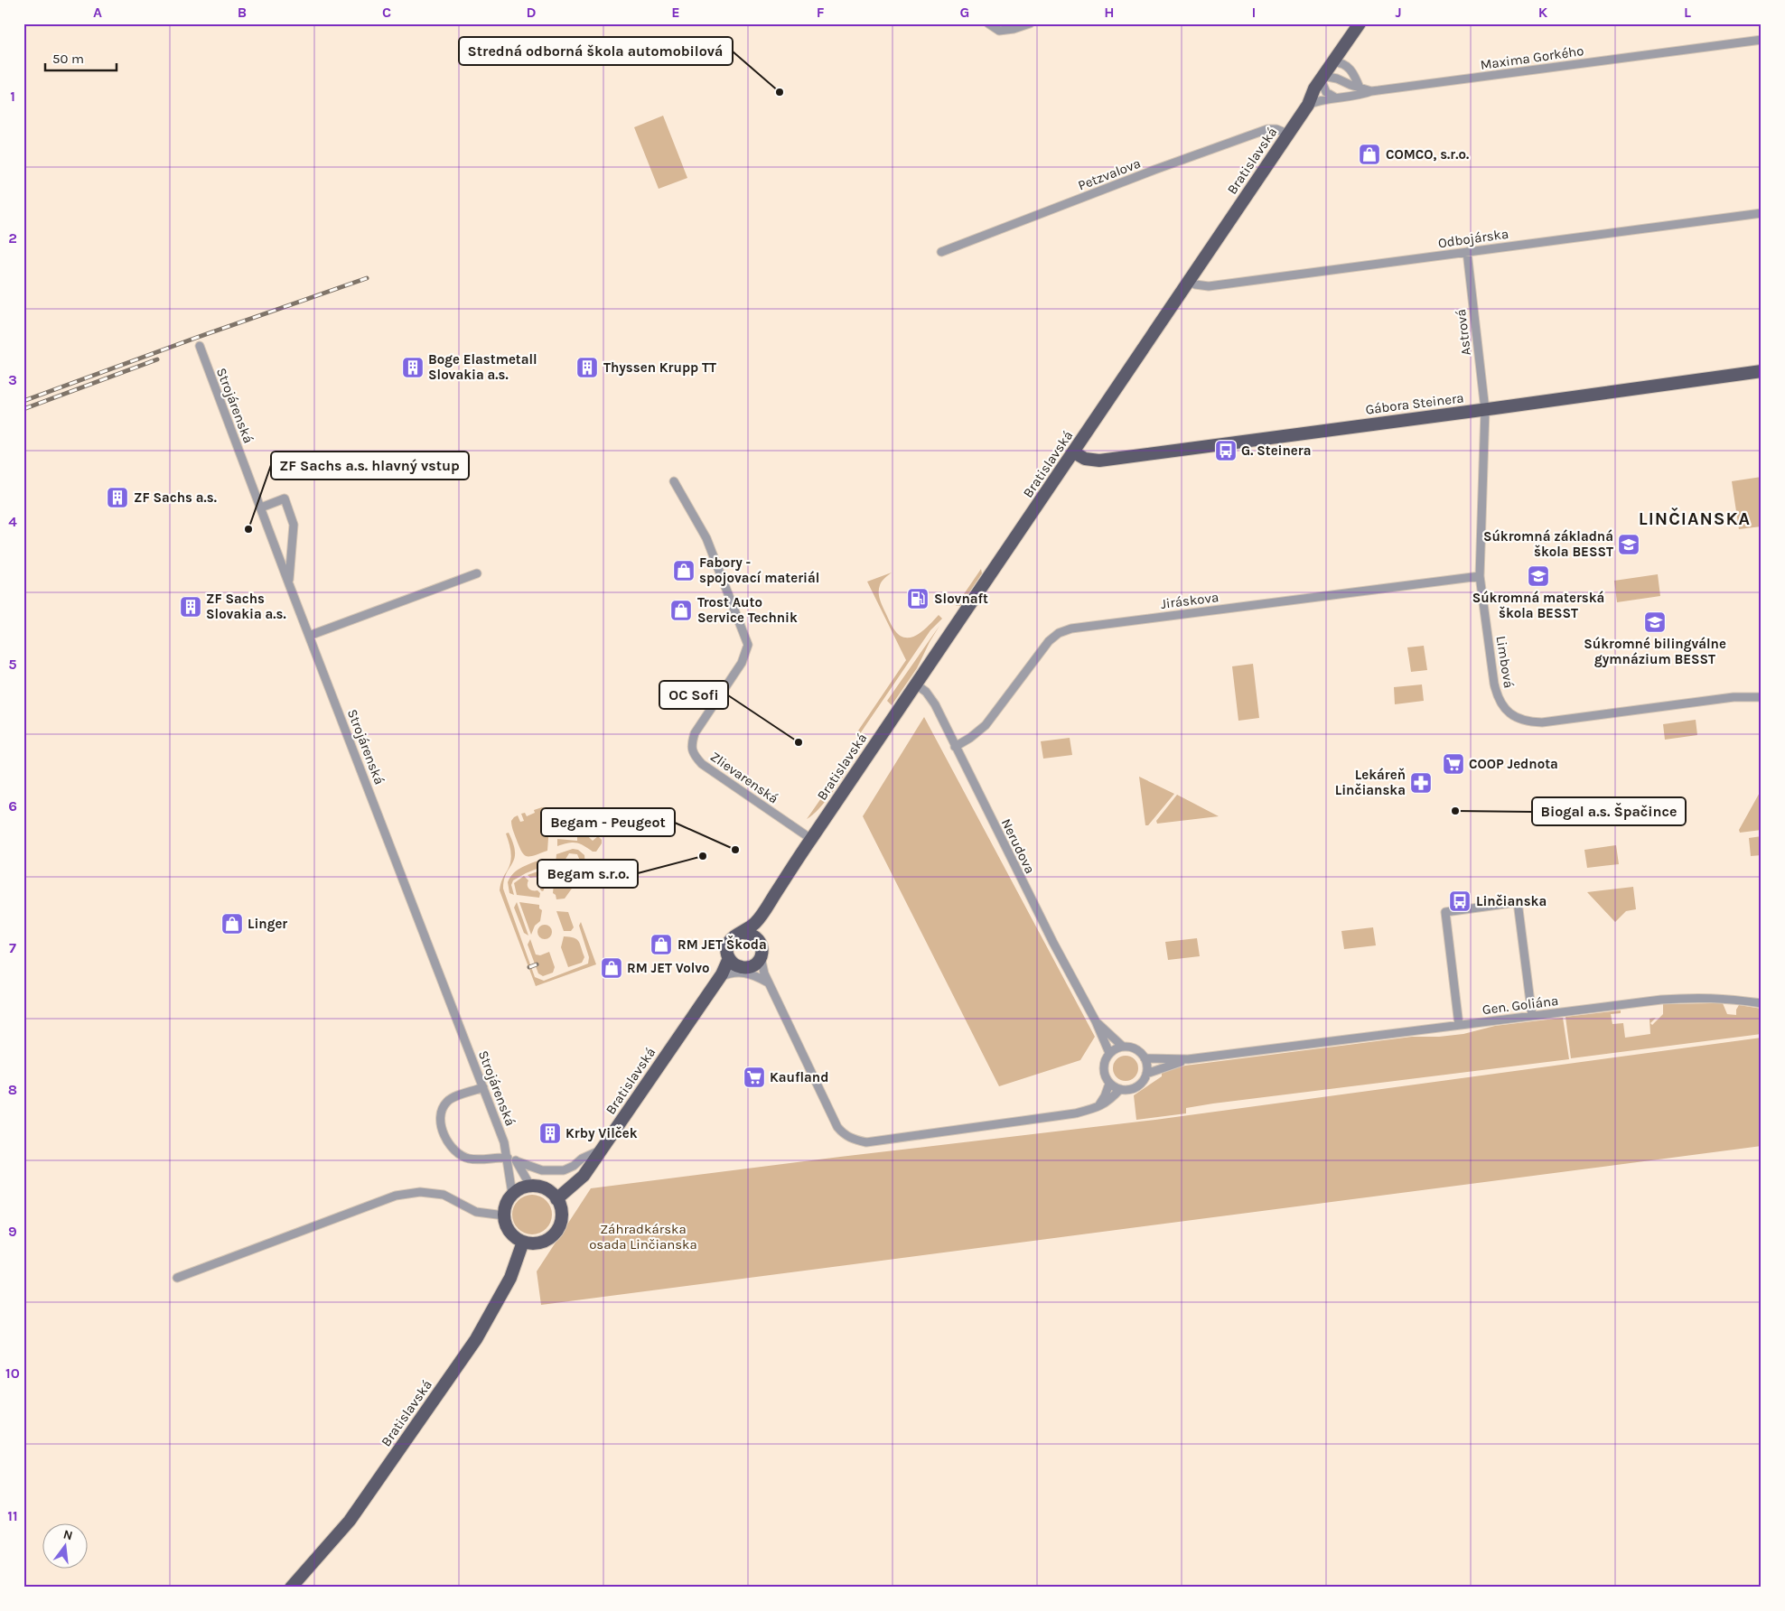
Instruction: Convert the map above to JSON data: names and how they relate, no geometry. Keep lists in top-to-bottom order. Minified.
{"streets":{"main road":["Bratislavská","Gábora Steinera"],"street":["Maxima Gorkého","Petzvalova","Odbojárska","Astrová","Strojárenská","Jiráskova","Limbová","Zlievarenská","Nerudova","Gen. Goliána"]},"crossings":[["Maxima Gorkého","Bratislavská"],["Bratislavská","Petzvalova"],["Bratislavská","Odbojárska"],["Bratislavská","Gábora Steinera"],["Bratislavská","Strojárenská"],["Bratislavská","Zlievarenská"],["Bratislavská","Nerudova"],["Odbojárska","Astrová"],["Astrová","Gábora Steinera"],["Astrová","Limbová"],["Gábora Steinera","Limbová"],["Jiráskova","Limbová"],["Jiráskova","Nerudova"]],"districts":["LINČIANSKA"],"parks":["Záhradkárska osada Linčianska"],"places":{"other":["Stredná odborná škola automobilová","ZF Sachs a.s. hlavný vstup","OC Sofi","Biogal a.s. Špačince","Begam - Peugeot","Begam s.r.o."],"shop":["COMCO, s.r.o.","Fabory - spojovací materiál","Trost Auto Service Technik","Linger","RM JET Škoda","RM JET Volvo"],"building":["Boge Elastmetall Slovakia a.s.","Thyssen Krupp TT","ZF Sachs a.s.","ZF Sachs Slovakia a.s.","Krby Vilček"],"bus stop":["G. Steinera","Linčianska"],"school or university":["Súkromná základná škola BESST","Súkromná materská škola BESST","Súkromné bilingválne gymnázium BESST"],"fuel station":["Slovnaft"],"supermarket":["COOP Jednota","Kaufland"],"pharmacy":["Lekáreň Linčianska"]},"scale_bar":"50 m","north":"top","grid":{"columns":["A","B","C","D","E","F","G","H","I","J","K","L"],"rows":["1","2","3","4","5","6","7","8","9","10","11"]}}
